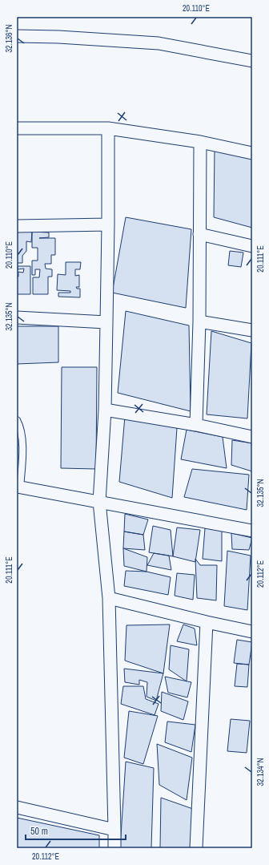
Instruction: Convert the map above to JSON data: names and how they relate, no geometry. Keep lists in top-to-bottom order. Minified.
{"scale_bar":"50 m","coordinates":["20.110°E","32.136°N","20.111°E","32.135°N","20.112°E","32.134°N"]}
